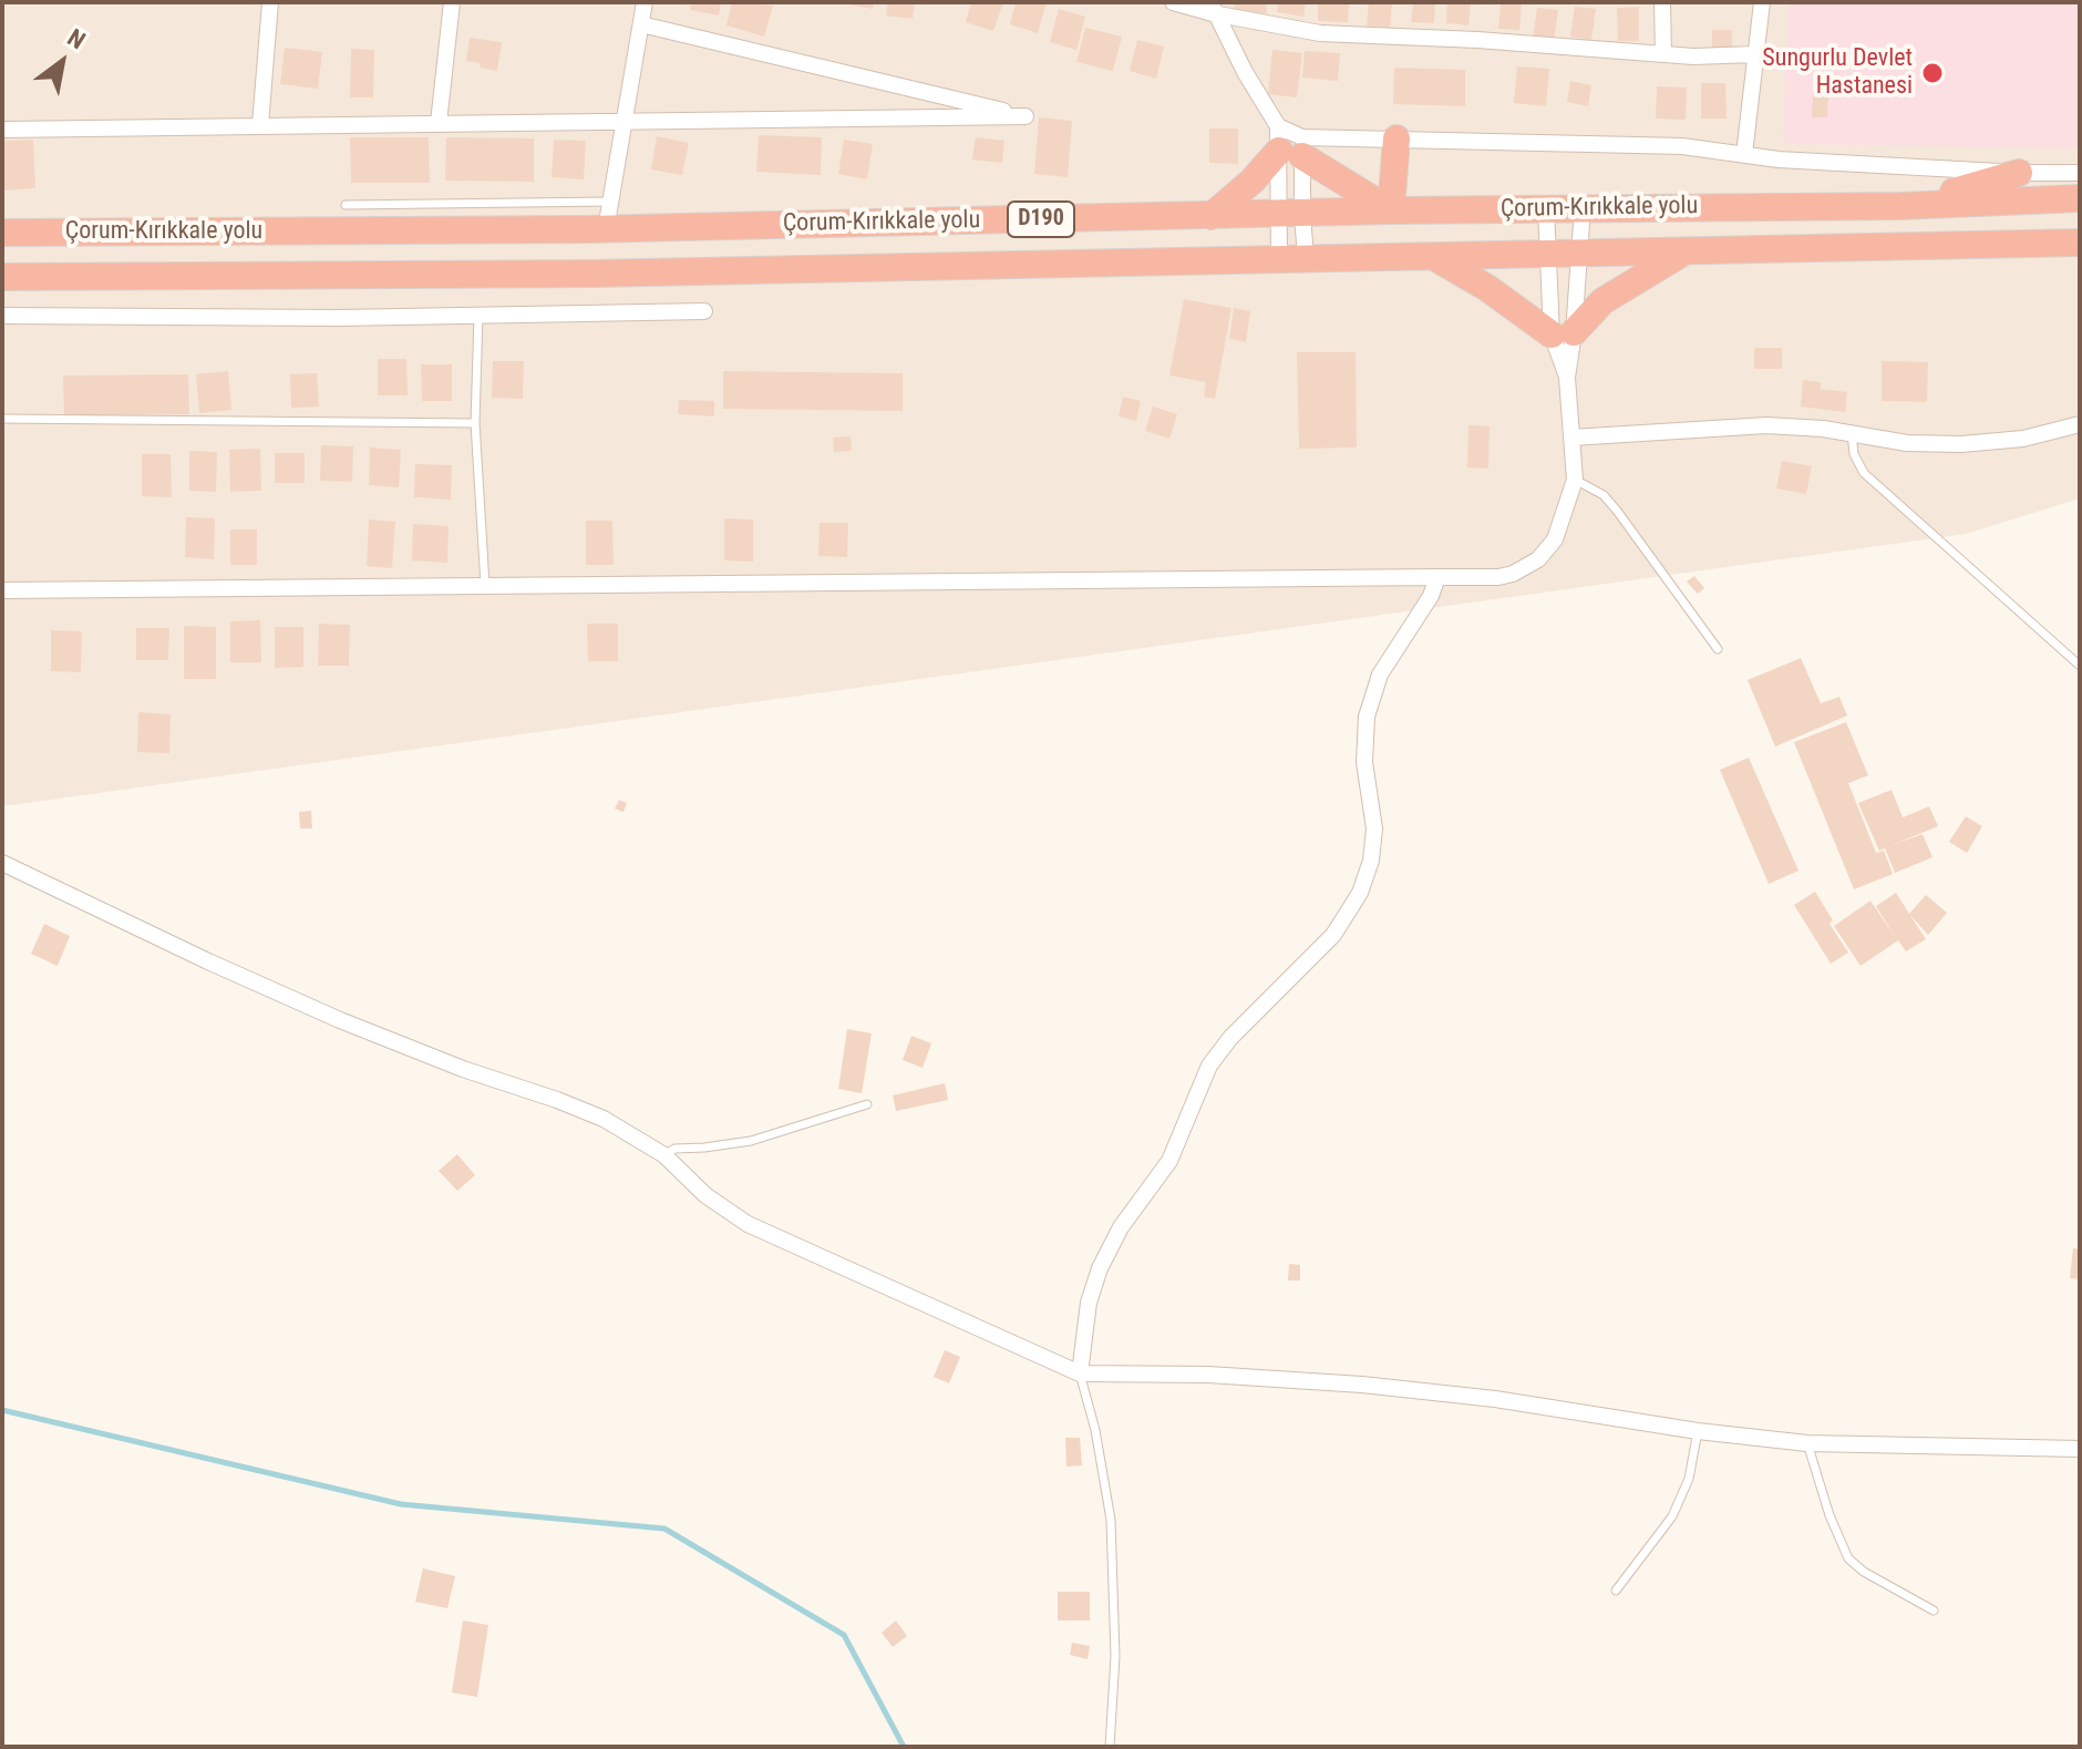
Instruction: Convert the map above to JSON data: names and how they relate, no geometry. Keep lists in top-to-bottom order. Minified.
{"streets":{"highway":["Çorum-Kırıkkale yolu","D190"]},"places":["Sungurlu Devlet Hastanesi"],"north":"top right"}
